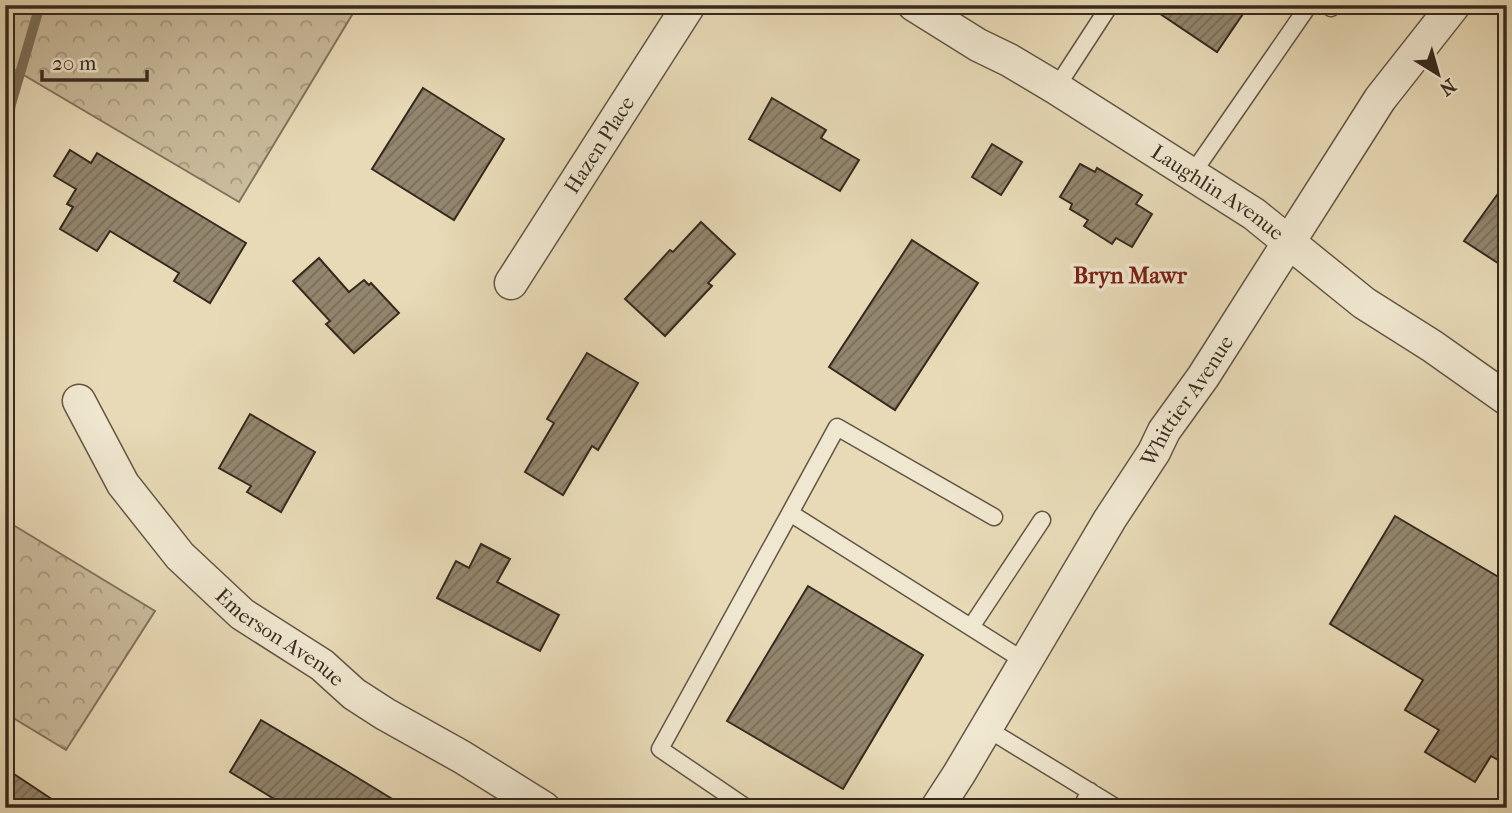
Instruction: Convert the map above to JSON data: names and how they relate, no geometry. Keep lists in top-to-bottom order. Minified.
{"streets":{"street":["Hazen Place","Laughlin Avenue","Whittier Avenue","Emerson Avenue"]},"crossings":[["Laughlin Avenue","Whittier Avenue"]],"districts":["Bryn Mawr"],"scale_bar":"20 m","north":"bottom right"}
